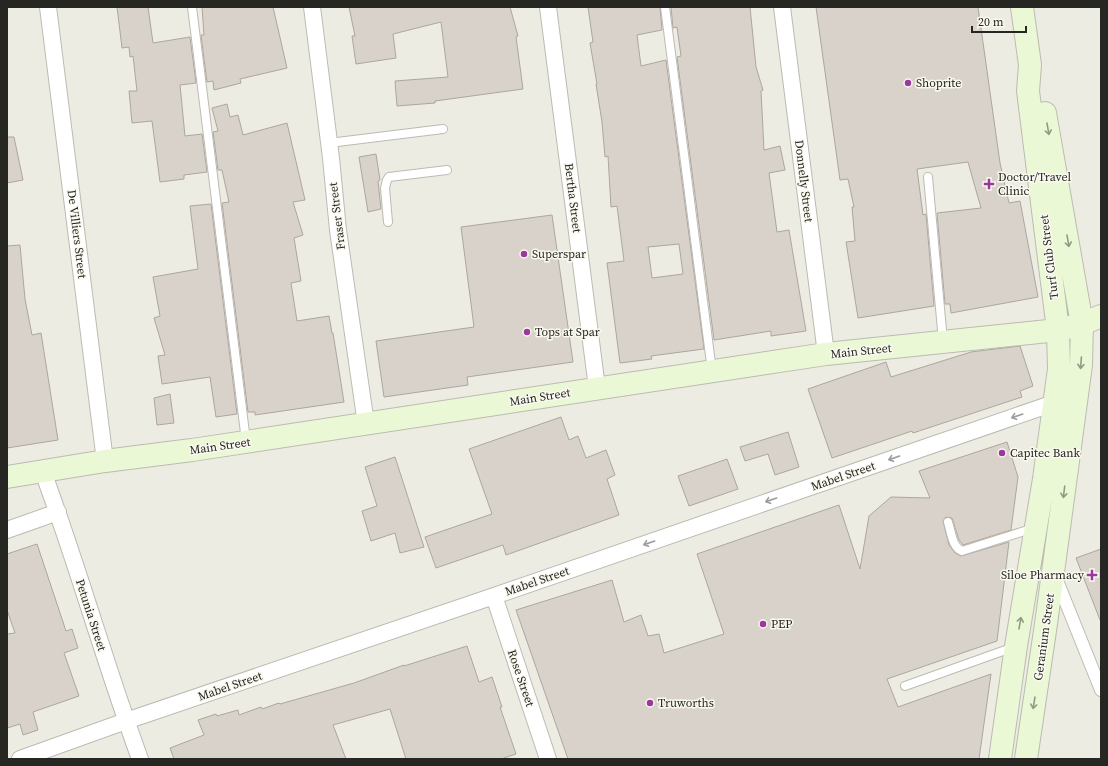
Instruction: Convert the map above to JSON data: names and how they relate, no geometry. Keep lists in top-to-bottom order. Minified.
{"streets":{"main road":["Turf Club Street","Main Street","Geranium Street"],"street":["Donnelly Street","Bertha Street","Fraser Street","De Villiers Street","Mabel Street","Petunia Street","Rose Street"]},"crossings":[["Donnelly Street","Main Street"],["Bertha Street","Main Street"],["Fraser Street","Main Street"],["De Villiers Street","Main Street"],["Turf Club Street","Main Street"],["Turf Club Street","Geranium Street"],["Main Street","Petunia Street"],["Main Street","Geranium Street"],["Mabel Street","Petunia Street"],["Mabel Street","Geranium Street"],["Mabel Street","Rose Street"]],"one_way":["Mabel Street"],"places":{"other":["Shoprite","Superspar","Tops at Spar","Capitec Bank","PEP","Truworths"],"health":["Doctor/Travel Clinic","Siloe Pharmacy"]},"scale_bar":"20 m"}
